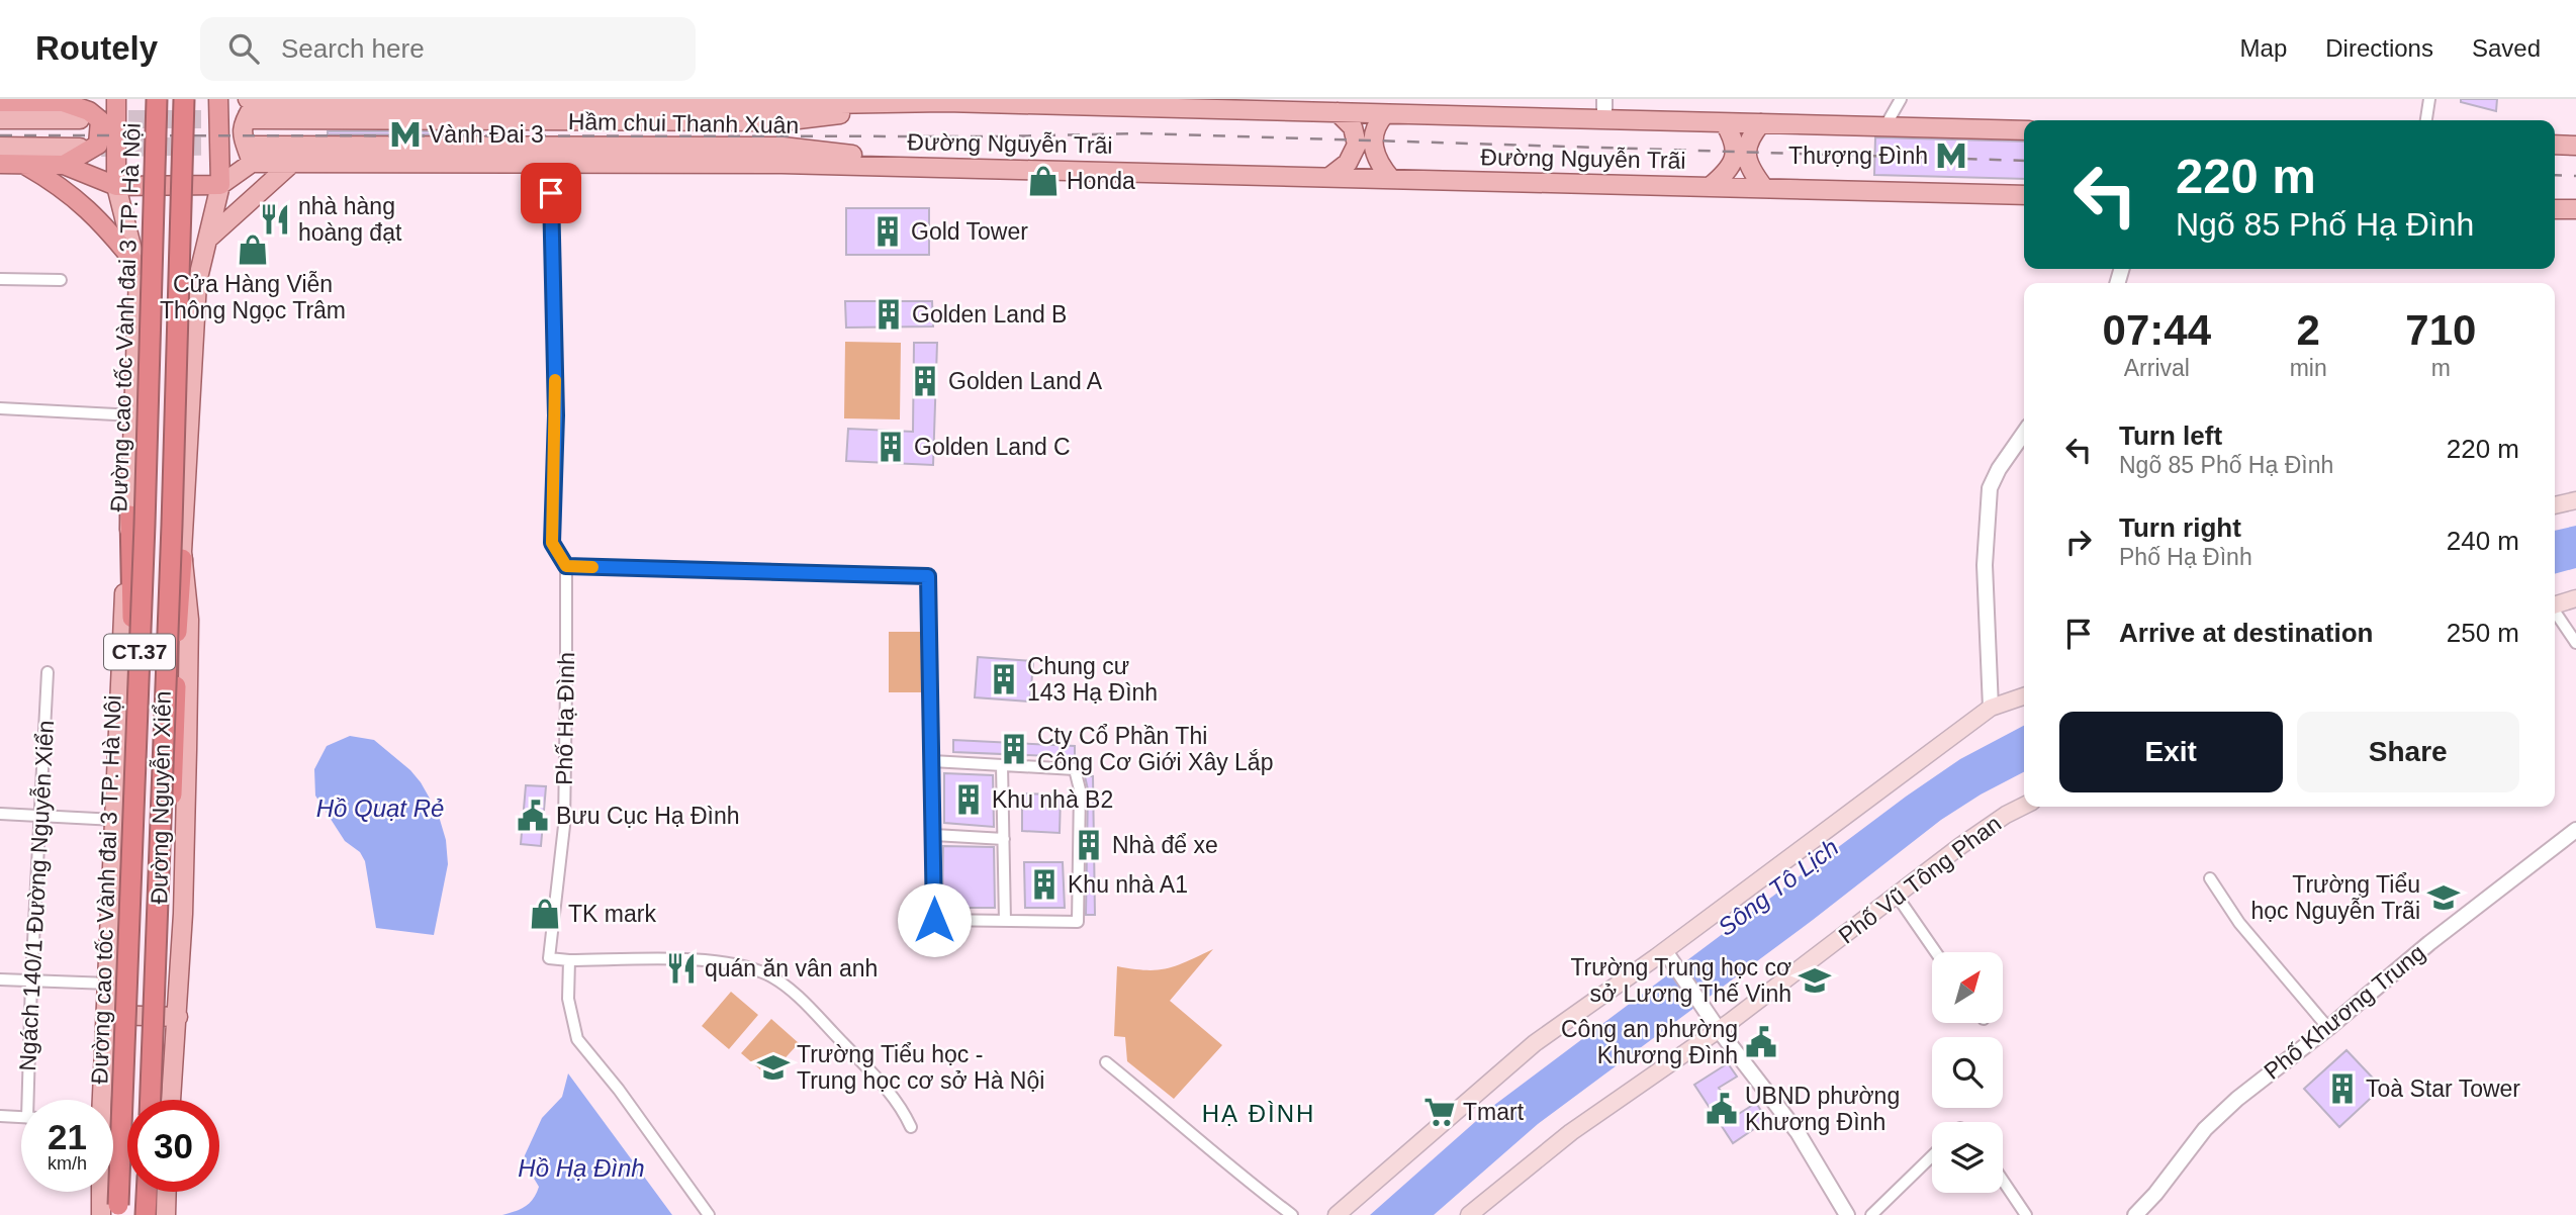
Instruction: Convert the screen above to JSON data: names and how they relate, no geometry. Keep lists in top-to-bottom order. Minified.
{"streets":{"highway":["Đường cao tốc Vành đai 3 TP. Hà Nội","CT.37","Đường Nguyễn Xiển"],"main road":["Hầm chui Thanh Xuân","Đường Nguyễn Trãi","Phố Vũ Tông Phan"],"street":["Phố Hạ Đình","Ngách 140/1 Đường Nguyễn Xiển","Phố Khương Trung"]},"crossings":[["Hầm chui Thanh Xuân","Đường Nguyễn Trãi"],["Đường Nguyễn Trãi","Phố Hạ Đình"],["Đường cao tốc Vành đai 3 TP. Hà Nội","Đường Nguyễn Xiển"]],"districts":["HẠ ĐÌNH"],"water":["Hồ Quạt Rẻ","Sông Tô Lịch","Hồ Hạ Đình"],"places":{"metro station":["Vành Đai 3","Thượng Đình"],"shop":["Honda","Cửa Hàng Viễn Thông Ngọc Trâm","TK mark"],"restaurant":["nhà hàng hoàng đạt","quán ăn vân anh"],"building":["Gold Tower","Golden Land B","Golden Land A","Golden Land C","Chung cư 143 Hạ Đình","Cty Cổ Phần Thi Công Cơ Giới Xây Lắp","Khu nhà B2","Nhà để xe","Khu nhà A1","Toà Star Tower"],"public building":["Bưu Cục Hạ Đình","Công an phường Khương Đình","UBND phường Khương Đình"],"school or university":["Trường Tiểu học Nguyễn Trãi","Trường Trung học cơ sở Lương Thế Vinh","Trường Tiểu học - Trung học cơ sở Hà Nội"],"supermarket":["Tmart"]},"north":"top right","page":{"header":"Routely","search":"Search here","nav":["Map","Directions","Saved"],"turn":["220 m","Ngõ 85 Phố Hạ Đình"],"eta":["07:44","Arrival","2","min","710","m"],"list":[{"name":"Turn left","note":"Ngõ 85 Phố Hạ Đình","value":"220 m"},{"name":"Turn right","note":"Phố Hạ Đình","value":"240 m"},{"name":"Arrive at destination","value":"250 m"}],"buttons":["Exit","Share"],"speed":"21 km/h","limit":"30"}}
